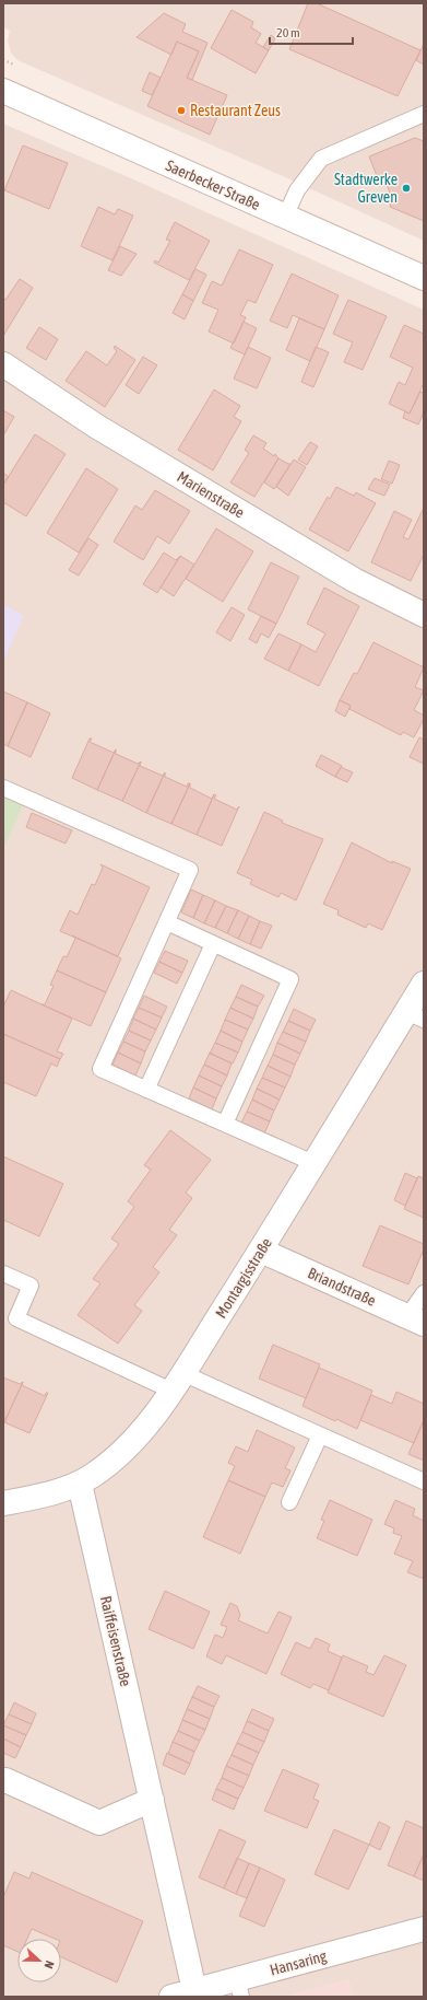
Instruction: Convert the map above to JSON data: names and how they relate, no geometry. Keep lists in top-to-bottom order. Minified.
{"streets":{"street":["Saerbecker Straße","Marienstraße","Montargisstraße","Briandstraße","Raiffeisenstraße","Hansaring"]},"crossings":[["Montargisstraße","Briandstraße"],["Montargisstraße","Raiffeisenstraße"],["Raiffeisenstraße","Hansaring"]],"places":["Restaurant Zeus","Stadtwerke Greven"],"scale_bar":"20 m","north":"right"}
